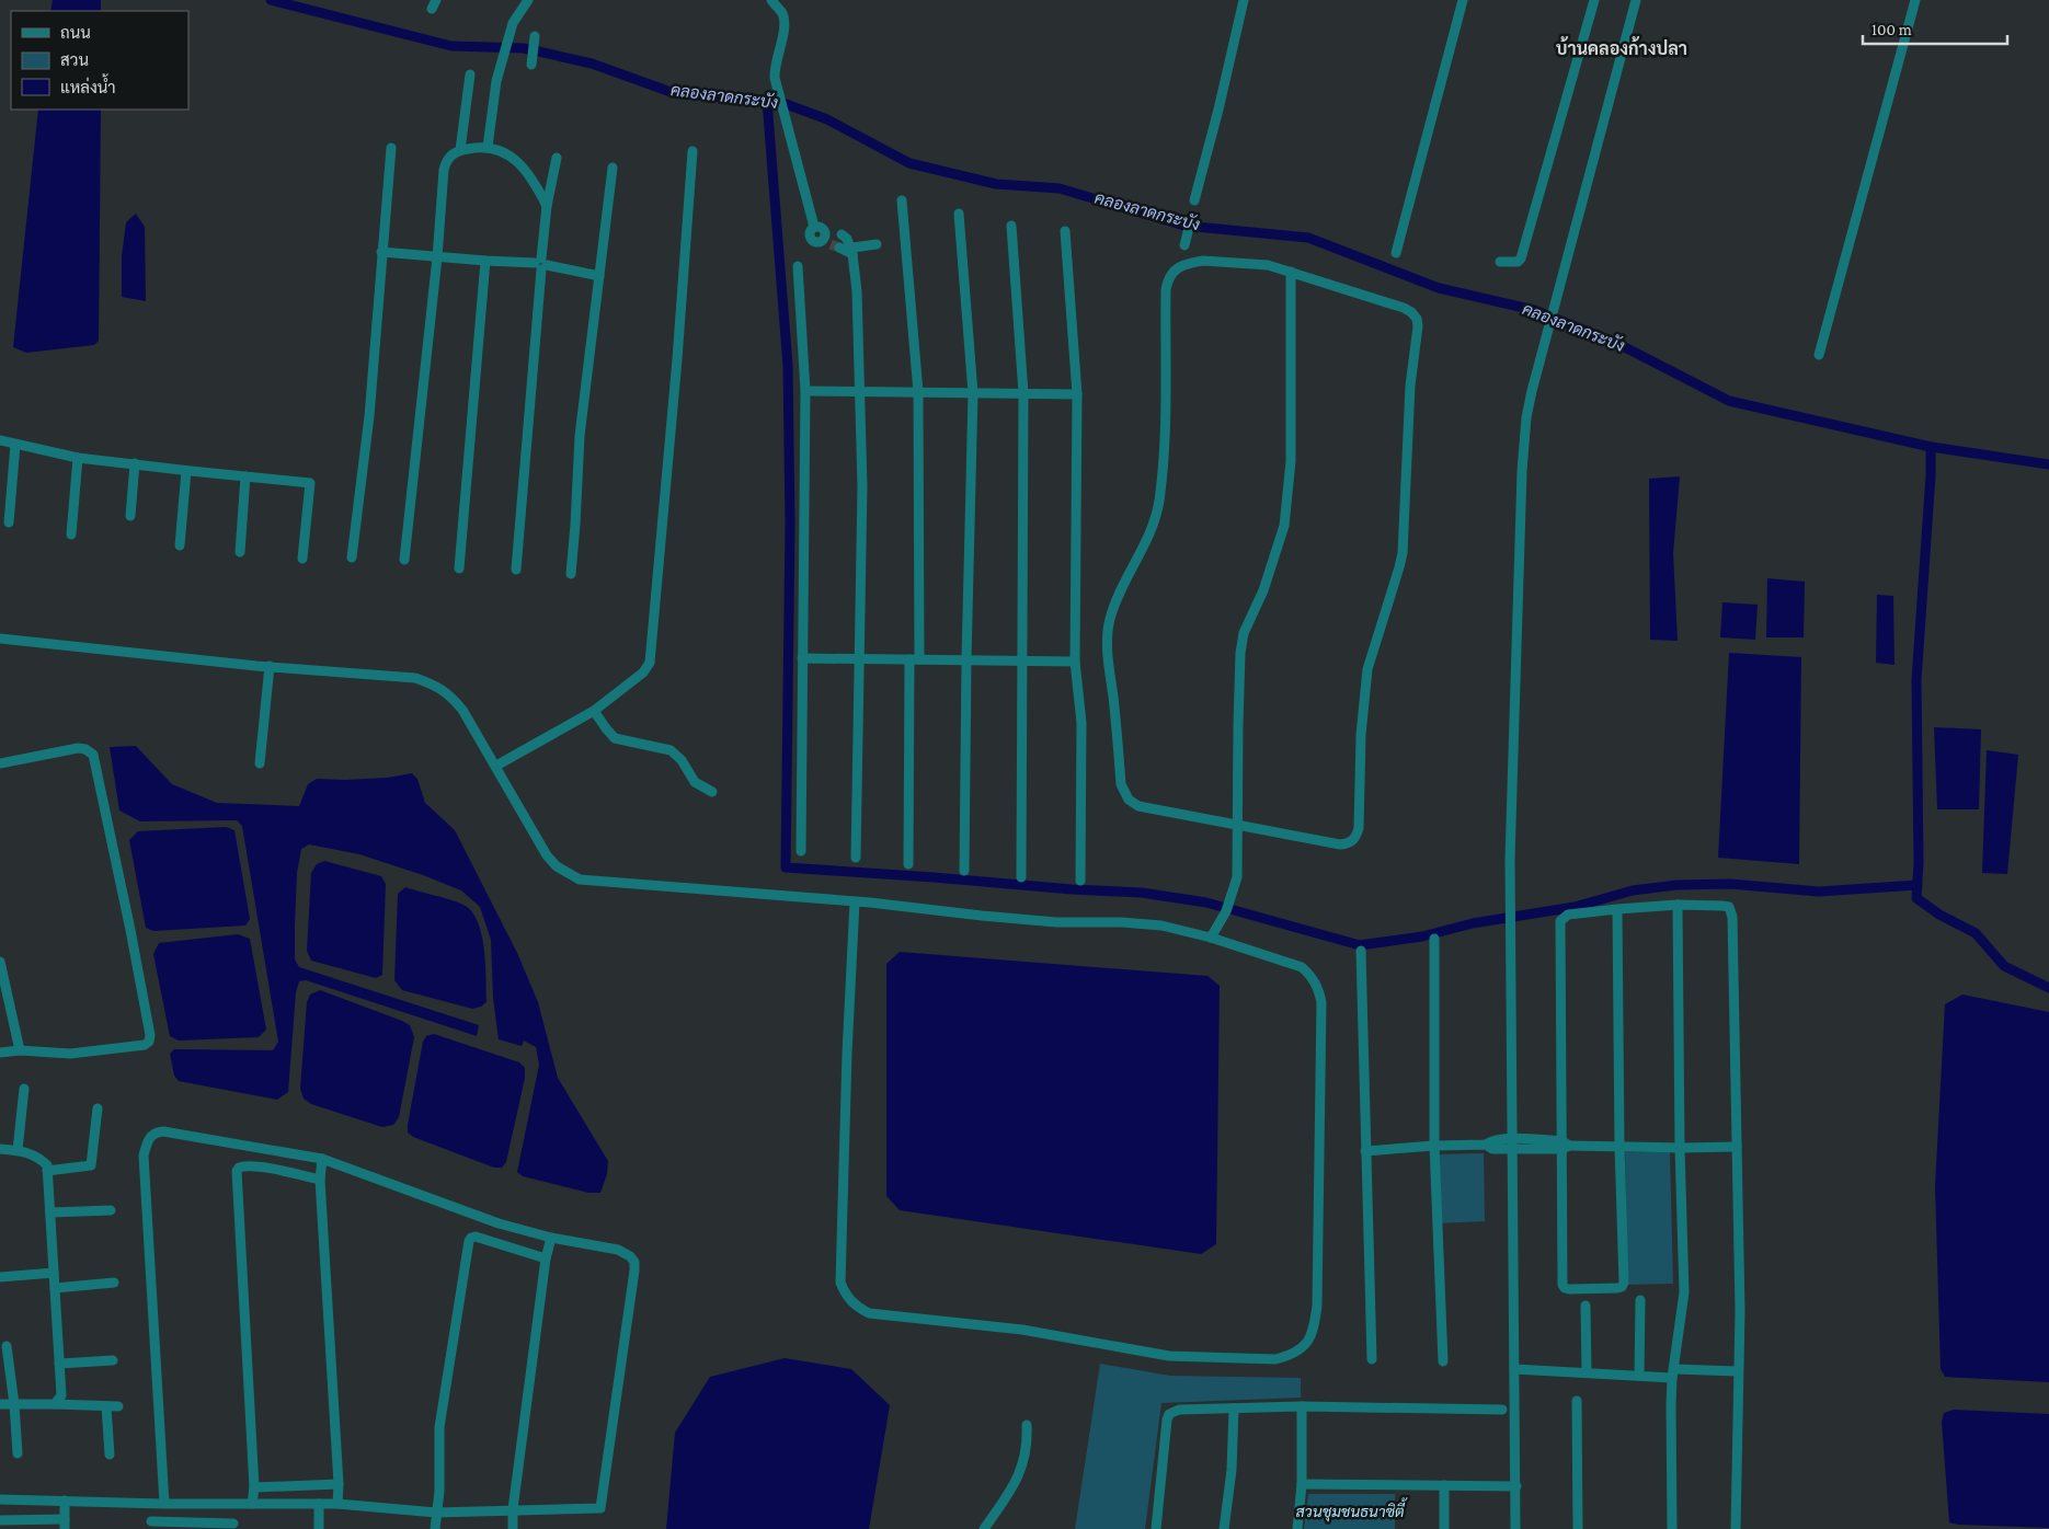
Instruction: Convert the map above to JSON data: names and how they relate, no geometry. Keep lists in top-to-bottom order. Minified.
{"districts":["บ้านคลองก้างปลา"],"water":["คลองลาดกระบัง"],"parks":["สวนชุมชนธนาซิตี้"],"legend":["ถนน","สวน","แหล่งน้ำ"],"scale_bar":"100 m"}
